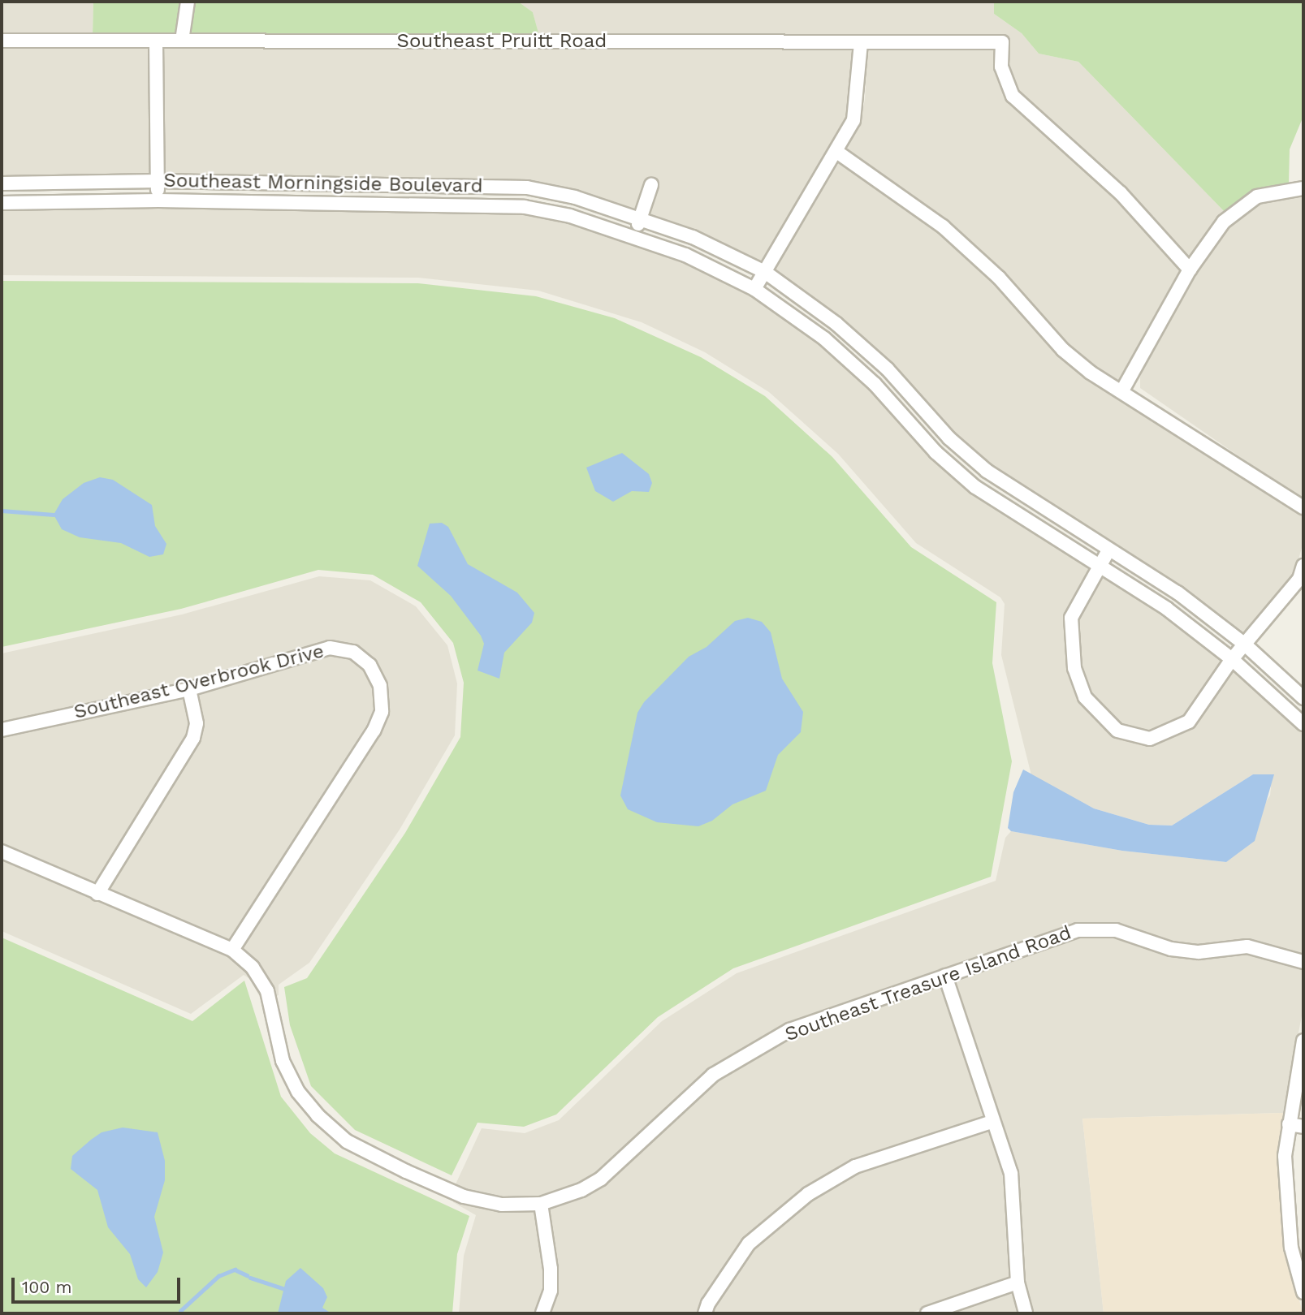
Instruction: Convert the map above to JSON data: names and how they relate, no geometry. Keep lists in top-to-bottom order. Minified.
{"streets":{"street":["Southeast Pruitt Road","Southeast Morningside Boulevard","Southeast Overbrook Drive","Southeast Treasure Island Road"]},"crossings":[["Southeast Overbrook Drive","Southeast Treasure Island Road"]],"scale_bar":"100 m"}
